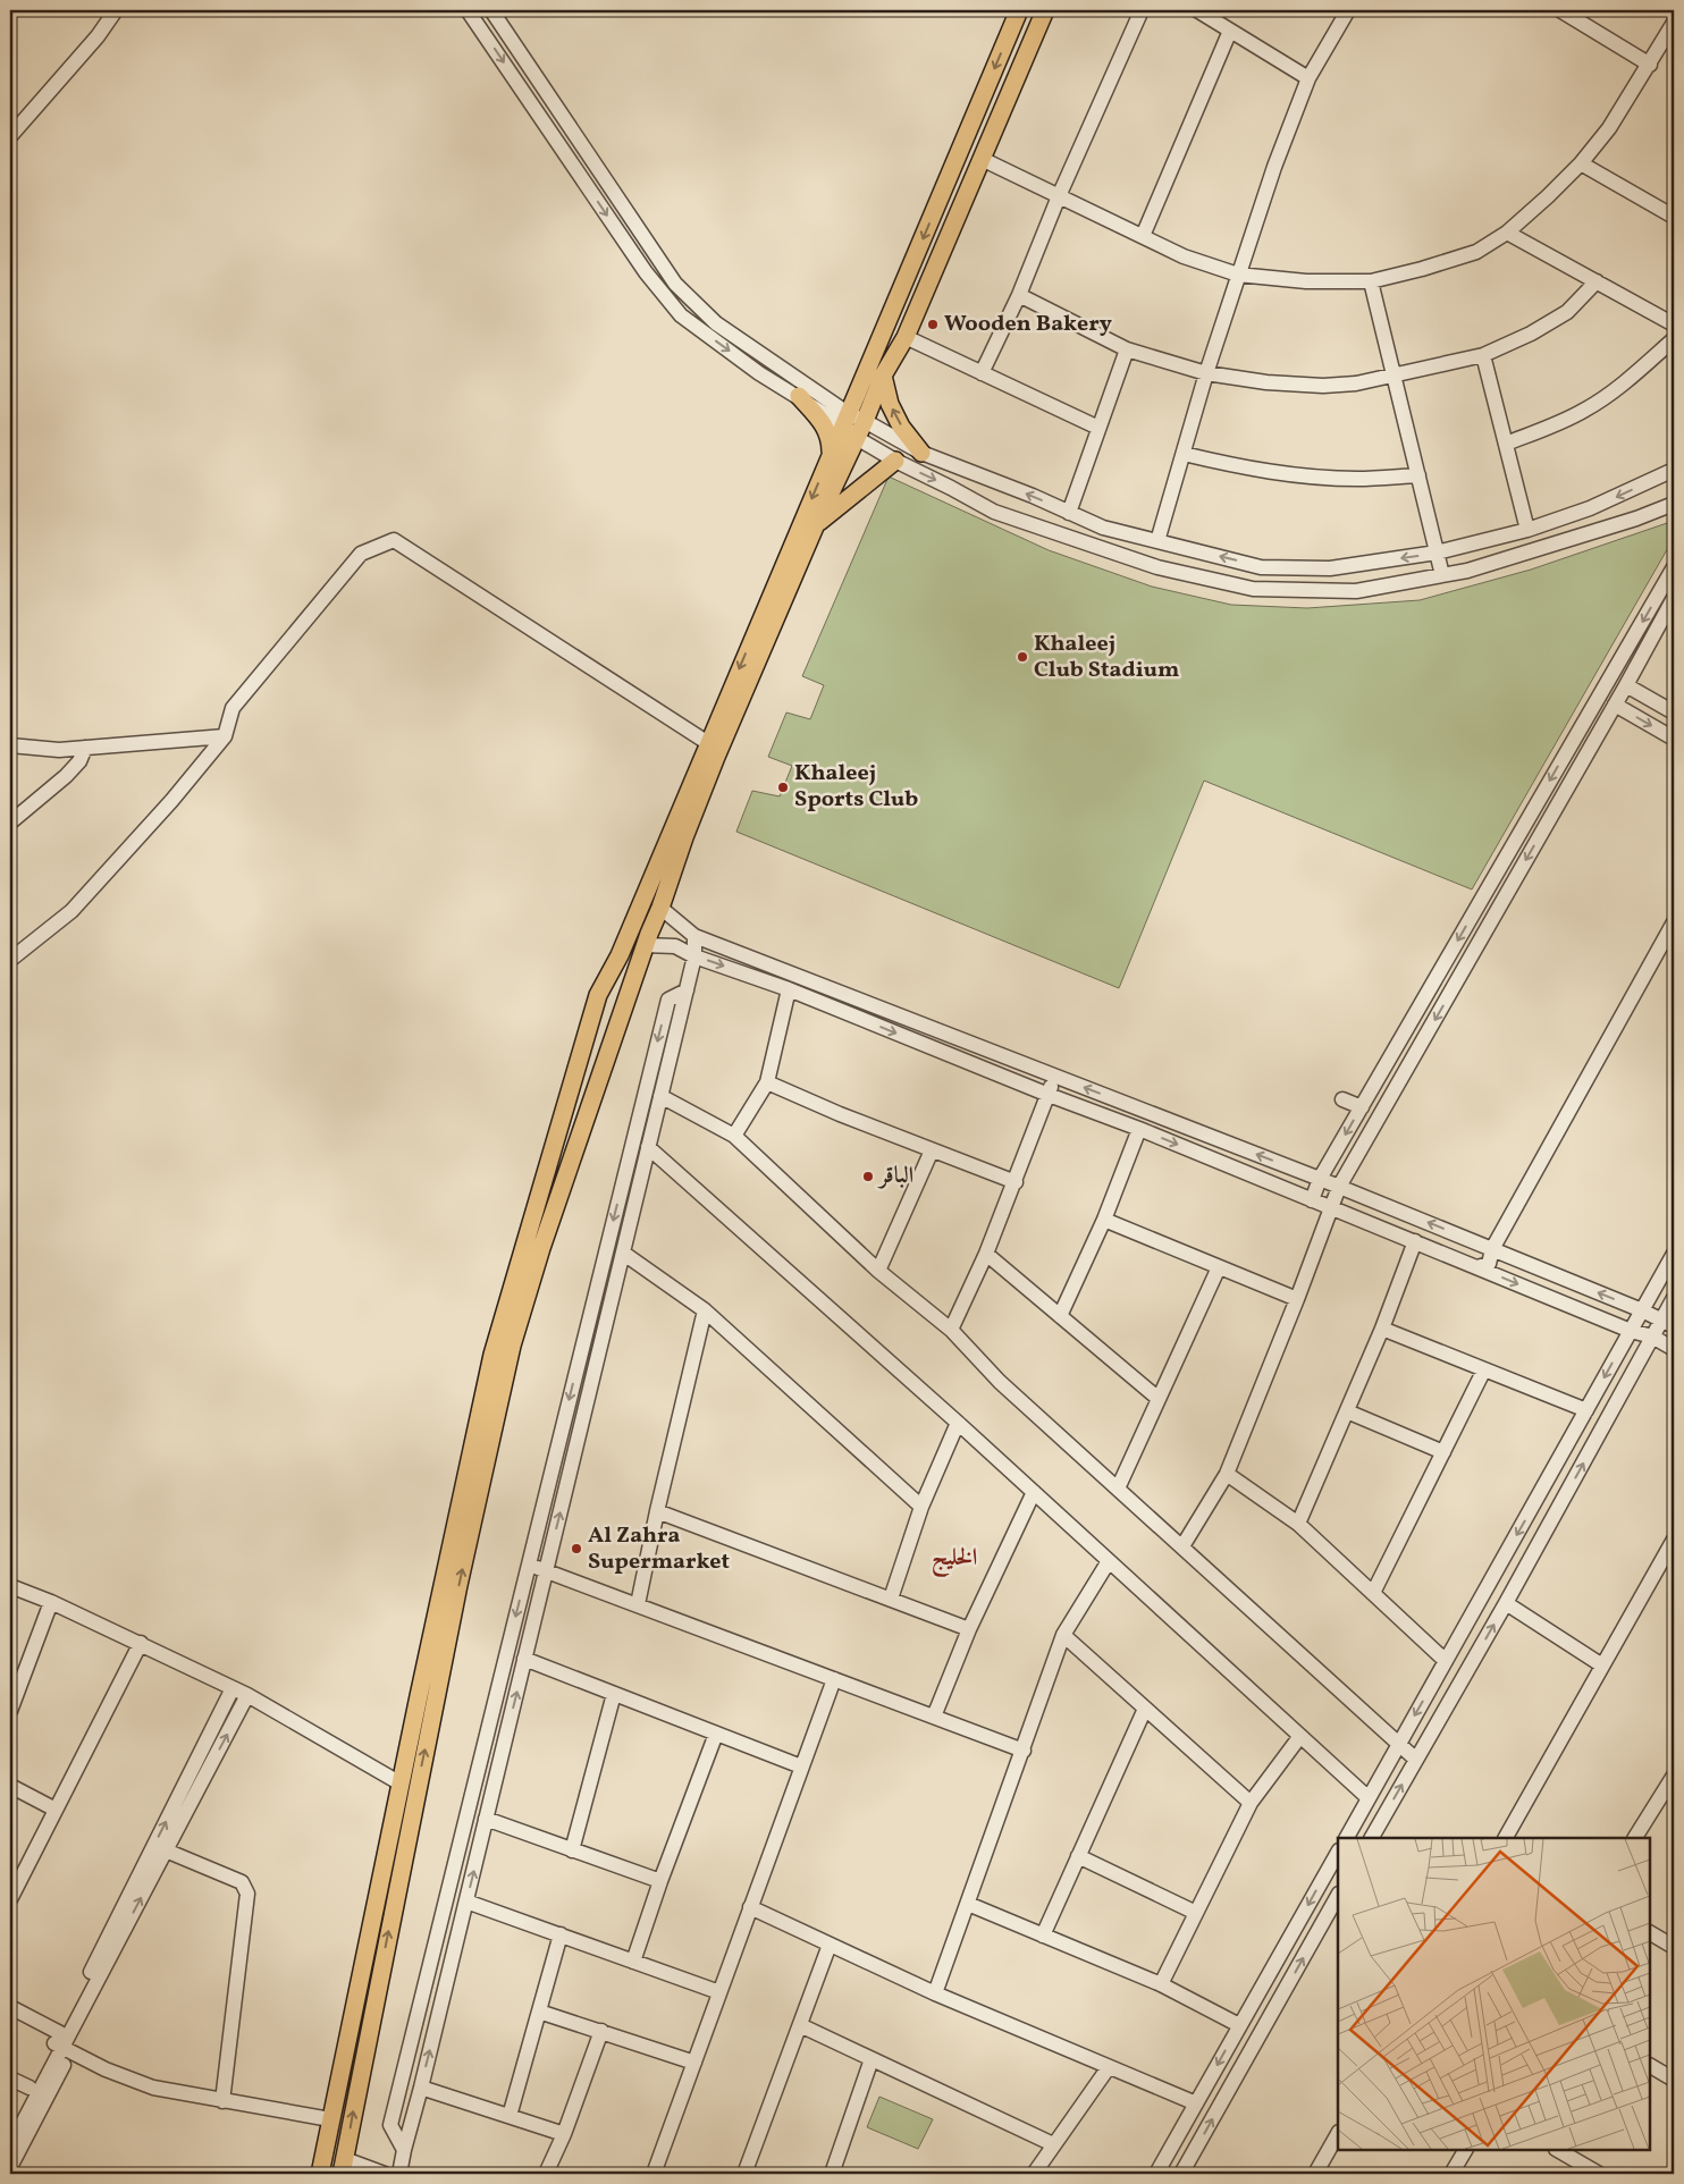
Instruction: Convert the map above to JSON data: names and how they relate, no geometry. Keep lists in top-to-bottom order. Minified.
{"districts":["الخليج"],"places":["Wooden Bakery","Khaleej Club Stadium","Khaleej Sports Club","الباقر","Al Zahra Supermarket"]}
